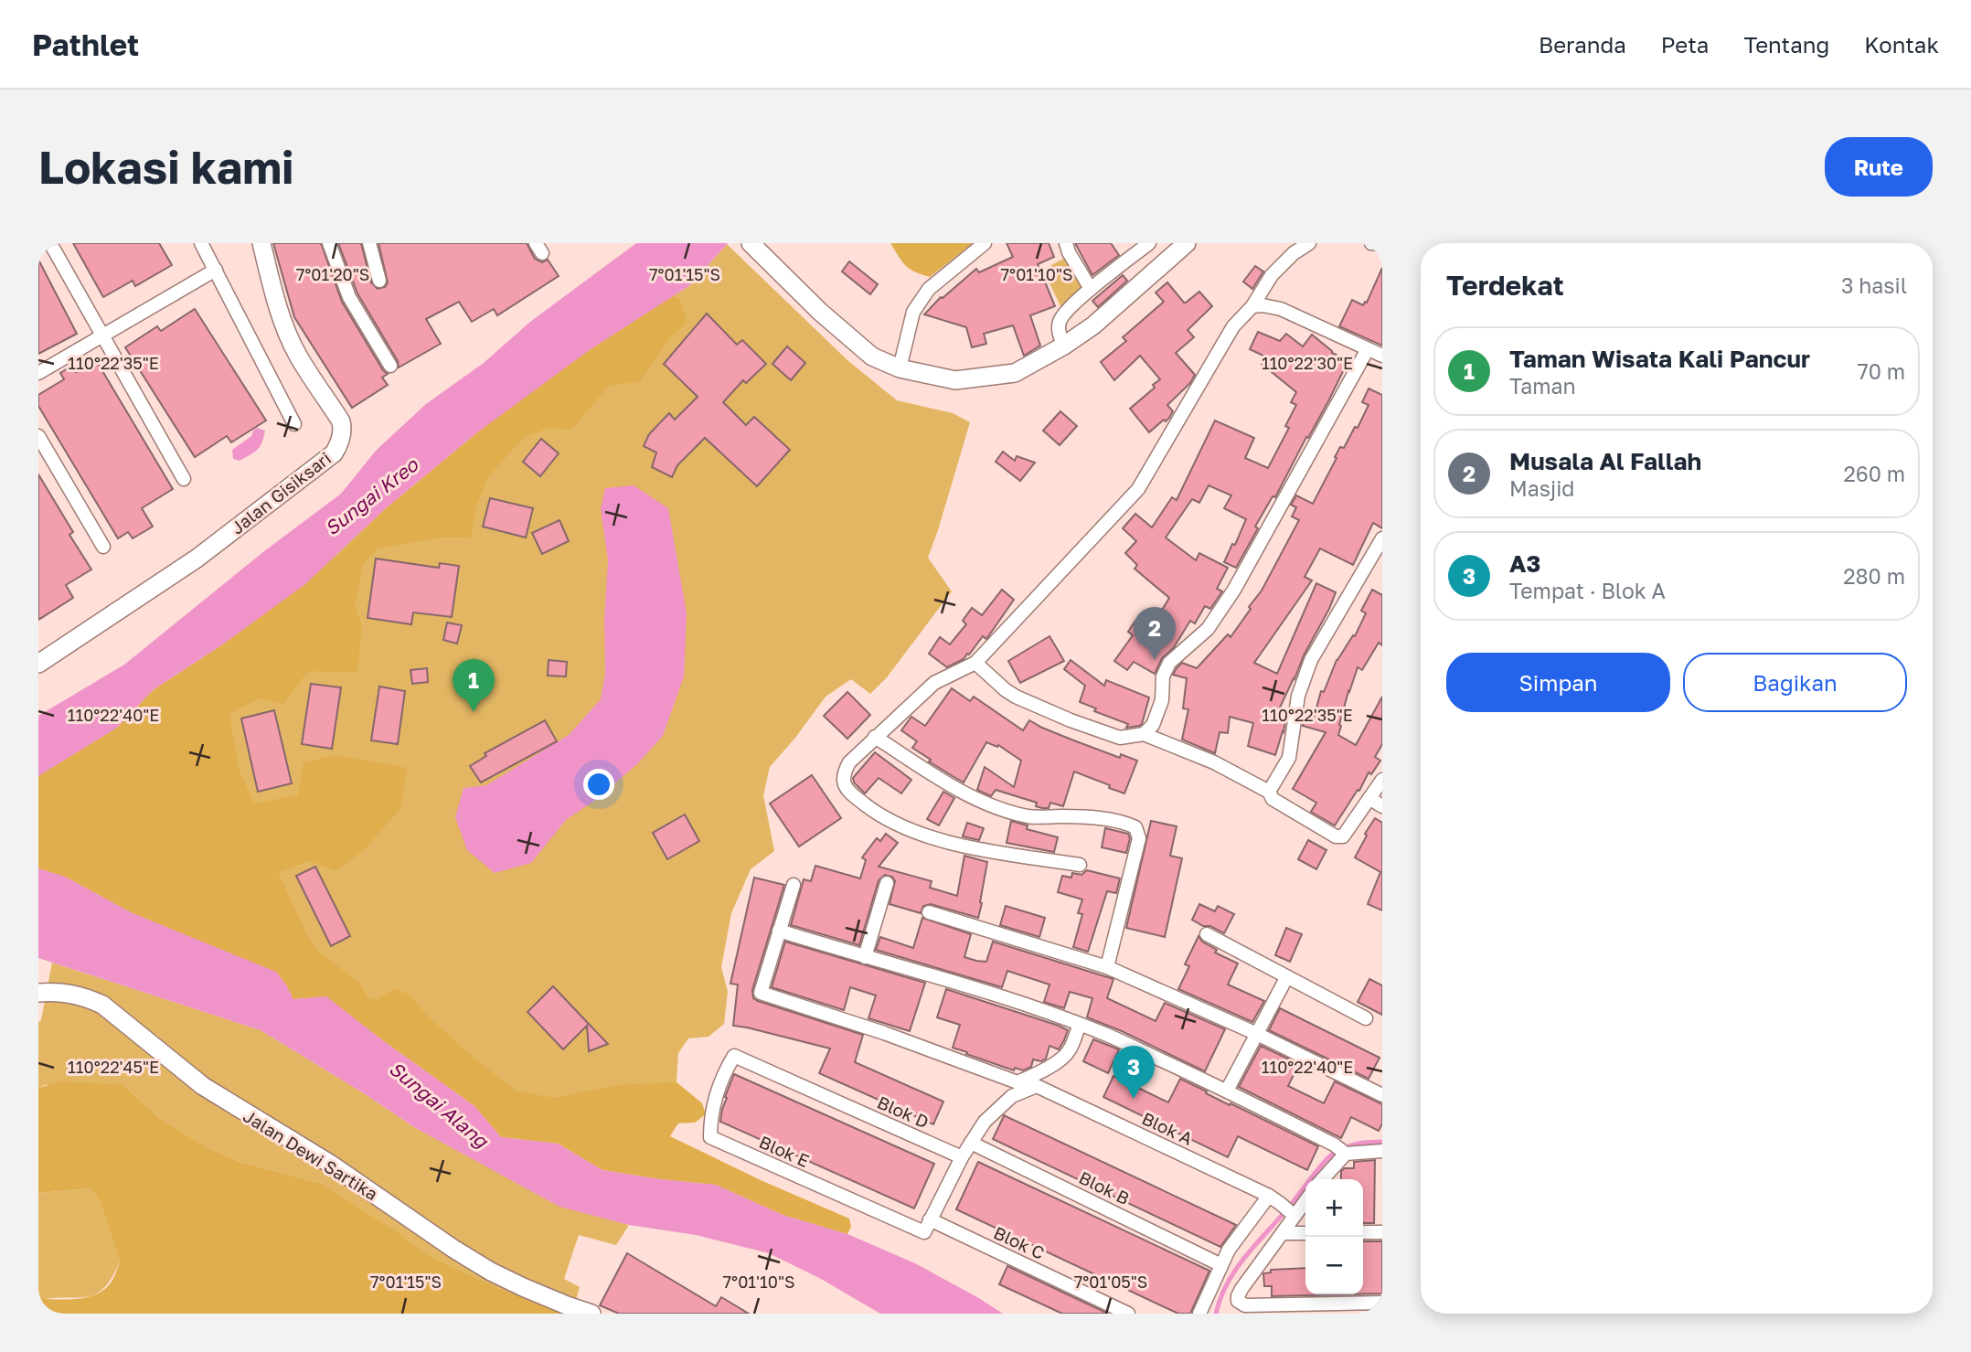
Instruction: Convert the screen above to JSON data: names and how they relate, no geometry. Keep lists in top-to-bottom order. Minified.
{"streets":{"street":["Jalan Gisiksari","Blok D","Blok A","Blok E","Jalan Dewi Sartika","Blok B","Blok C"]},"crossings":[["Blok D","Blok E"],["Blok A","Blok B"],["Blok E","Blok C"]],"water":["Sungai Kreo","Sungai Alang"],"page":{"header":"Pathlet","nav":["Beranda","Peta","Tentang","Kontak"],"buttons":["Rute",["Simpan","Bagikan"]],"title":"Lokasi kami","heading":["Terdekat","3 hasil"],"list":[{"mark":"1","name":"Taman Wisata Kali Pancur","note":"Taman","value":"70 m"},{"mark":"2","name":"Musala Al Fallah","note":"Masjid","value":"260 m"},{"mark":"3","name":"A3","note":"Tempat · Blok A","value":"280 m"}],"pins":["2","1","3"],"map_buttons":["+","−"]},"coordinates":["7°01'20\"S","7°01'15\"S","7°01'10\"S","110°22'30\"E","110°22'35\"E","110°22'40\"E","110°22'45\"E","7°01'05\"S"]}
